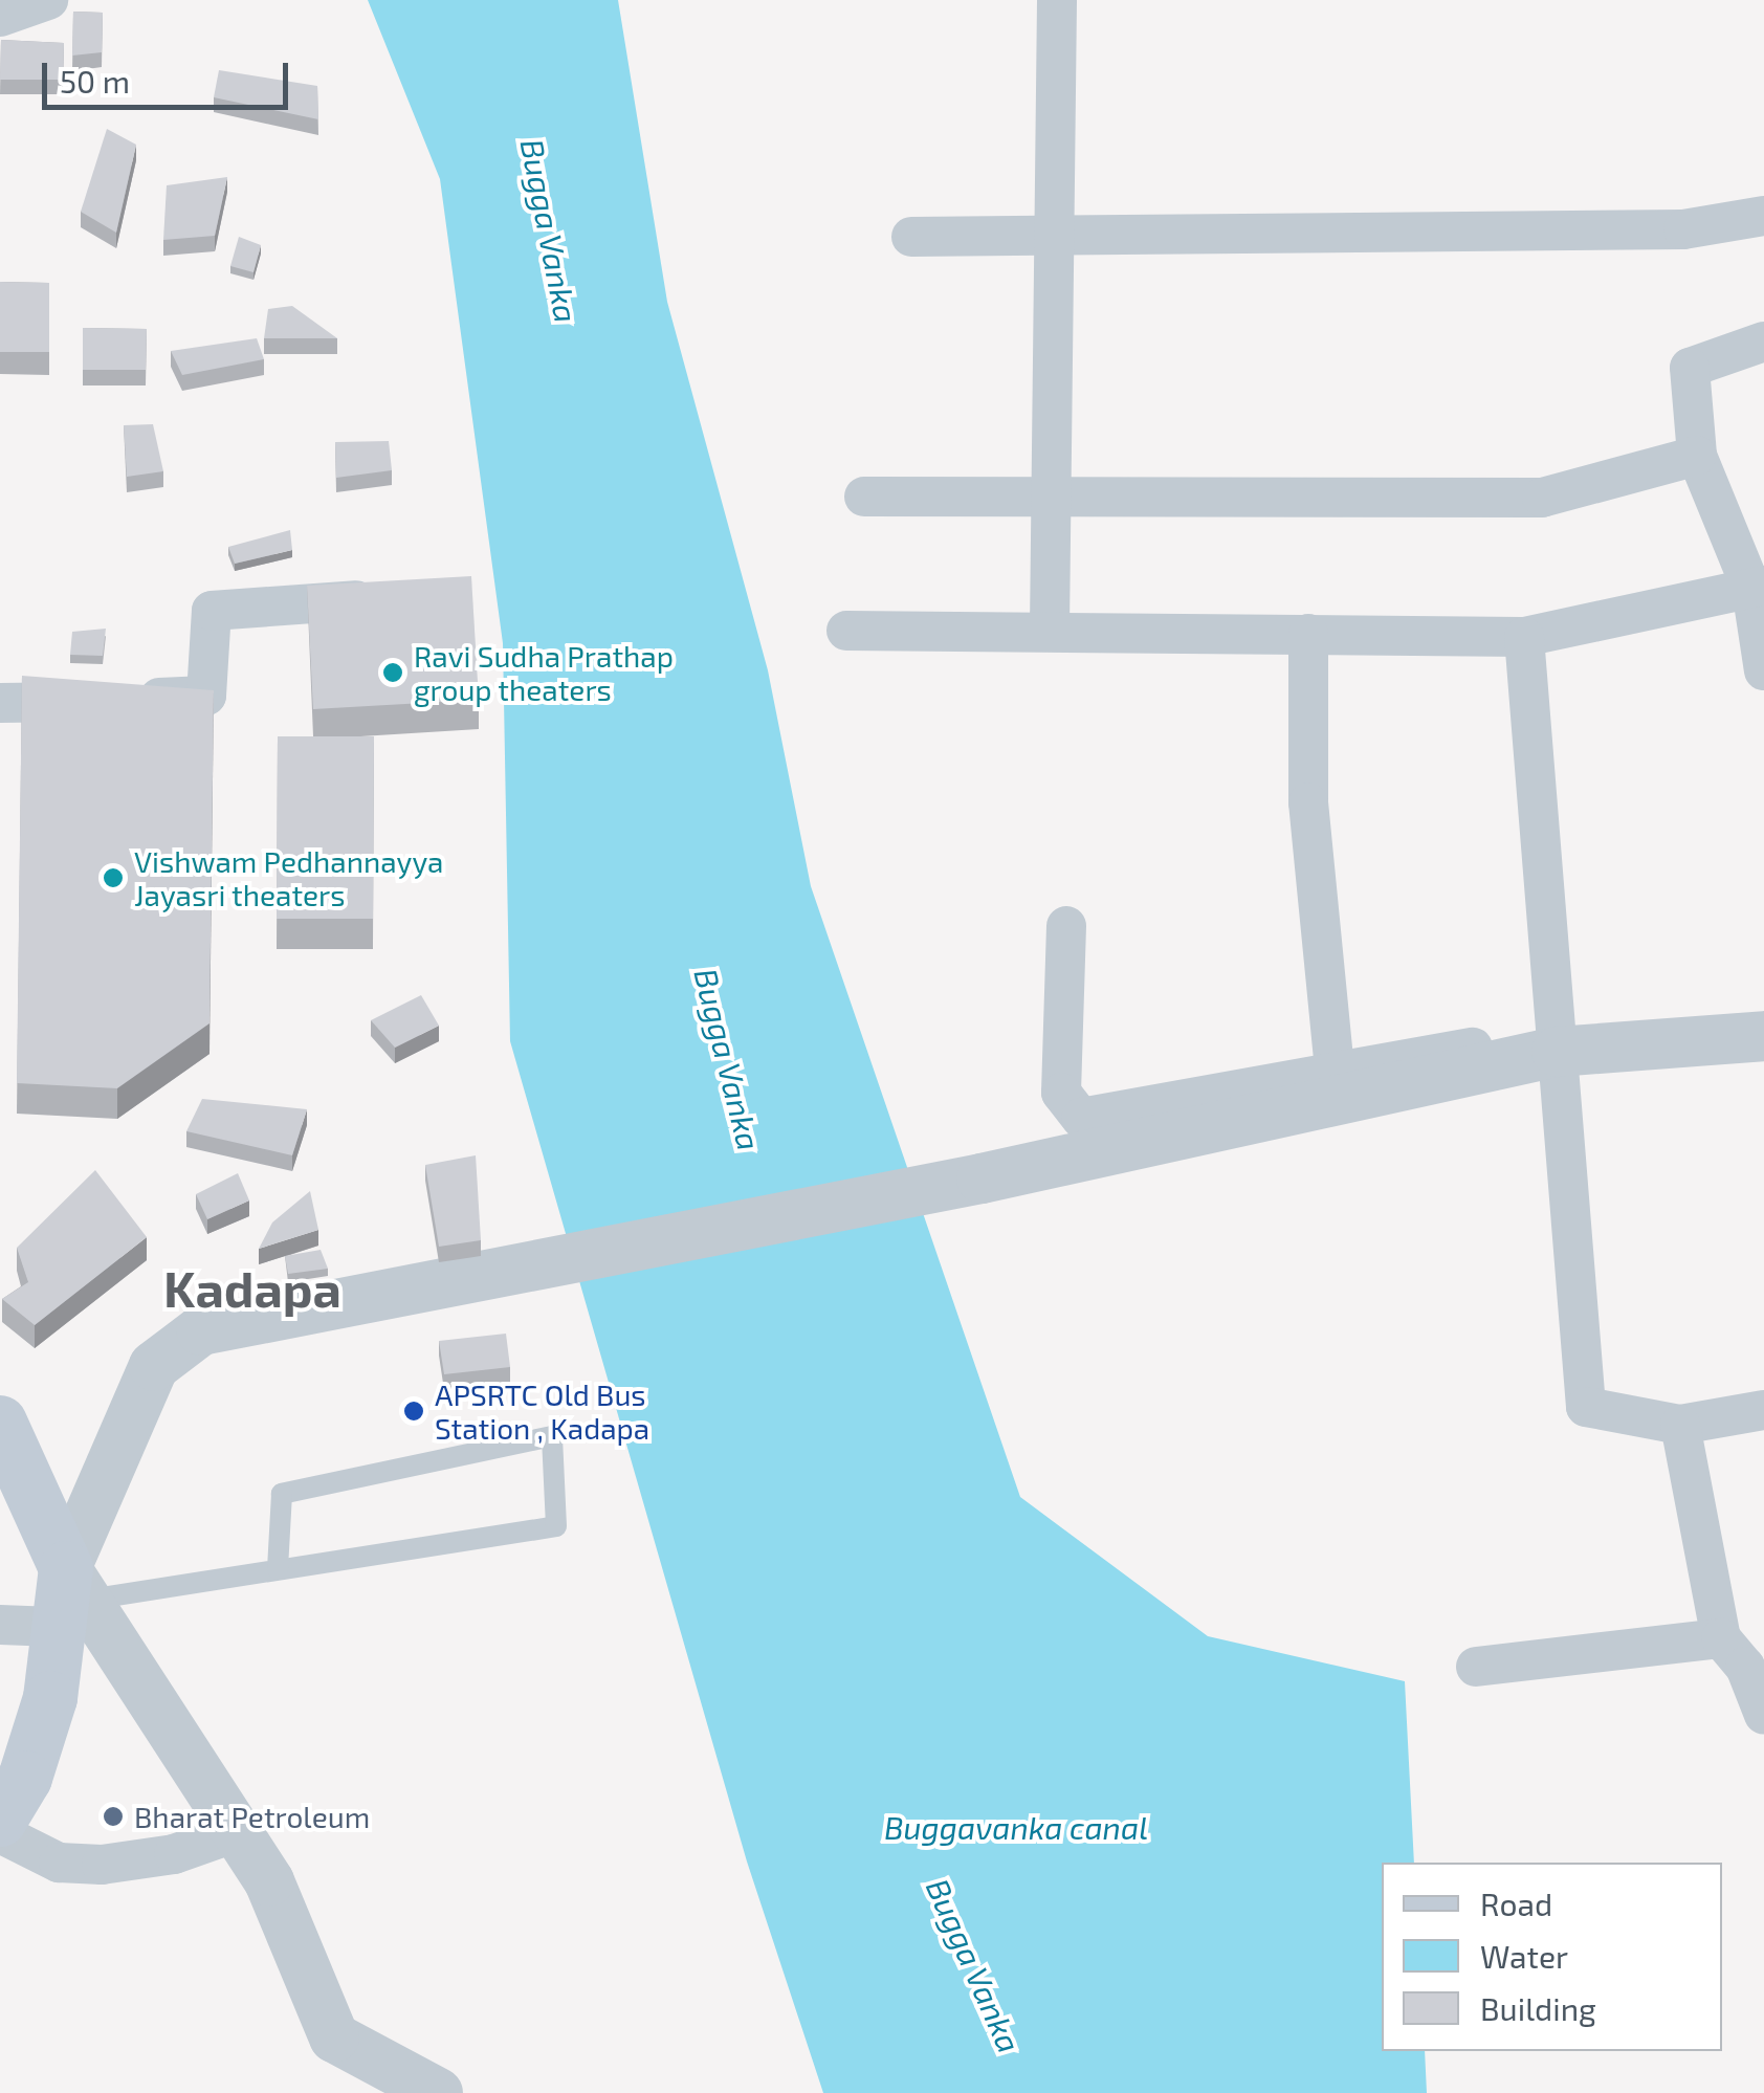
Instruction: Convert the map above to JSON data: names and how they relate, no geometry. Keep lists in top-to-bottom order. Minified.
{"districts":["Kadapa"],"water":["Bugga Vanka","Buggavanka canal"],"places":["Ravi Sudha Prathap group theaters","Vishwam Pedhannayya Jayasri theaters","APSRTC Old Bus Station , Kadapa","Bharat Petroleum"],"legend":["Road","Water","Building"],"scale_bar":"50 m"}
